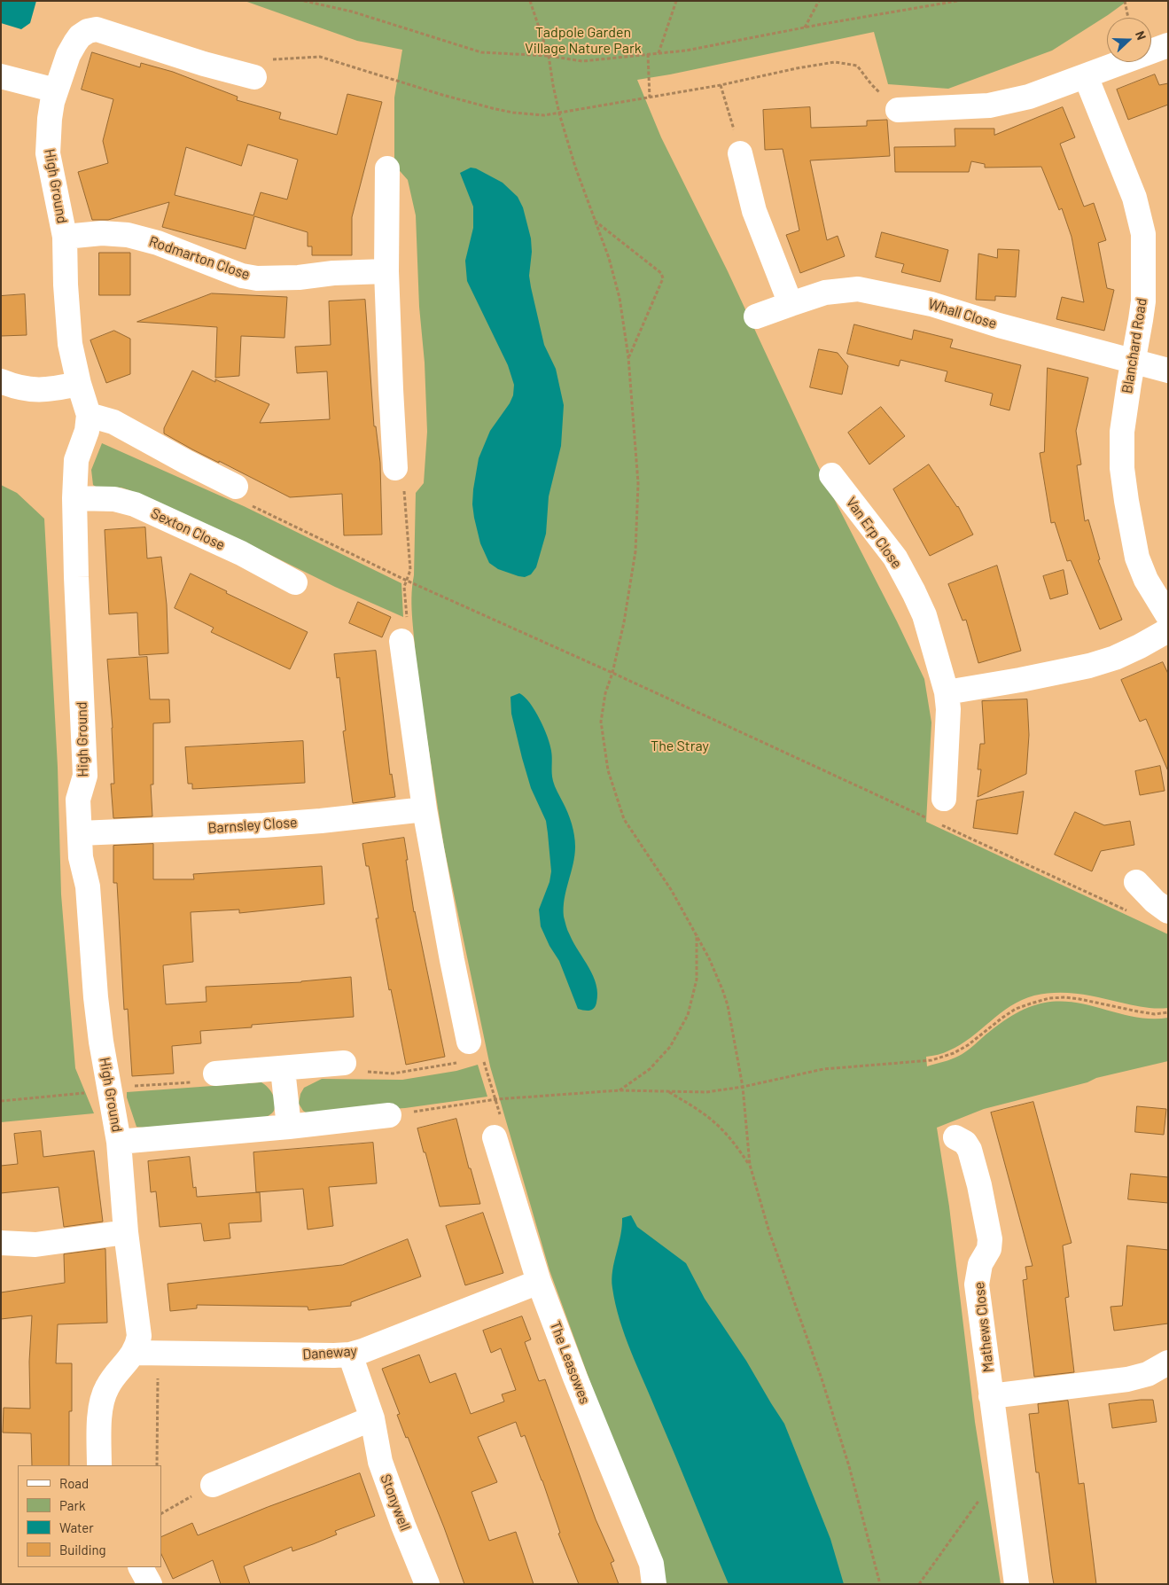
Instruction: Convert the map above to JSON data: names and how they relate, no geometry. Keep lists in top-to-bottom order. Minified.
{"streets":{"street":["High Ground","Rodmarton Close","Whall Close","Blanchard Road","Sexton Close","Van Erp Close","Barnsley Close","Mathews Close","Daneway","The Leasowes","Stonywell"]},"crossings":[["High Ground","Rodmarton Close"],["High Ground","Sexton Close"],["High Ground","Barnsley Close"],["High Ground","Daneway"],["Whall Close","Blanchard Road"],["Daneway","The Leasowes"],["Daneway","Stonywell"]],"parks":["Tadpole Garden Village Nature Park","The Stray"],"legend":["Road","Park","Water","Building"],"north":"right"}
